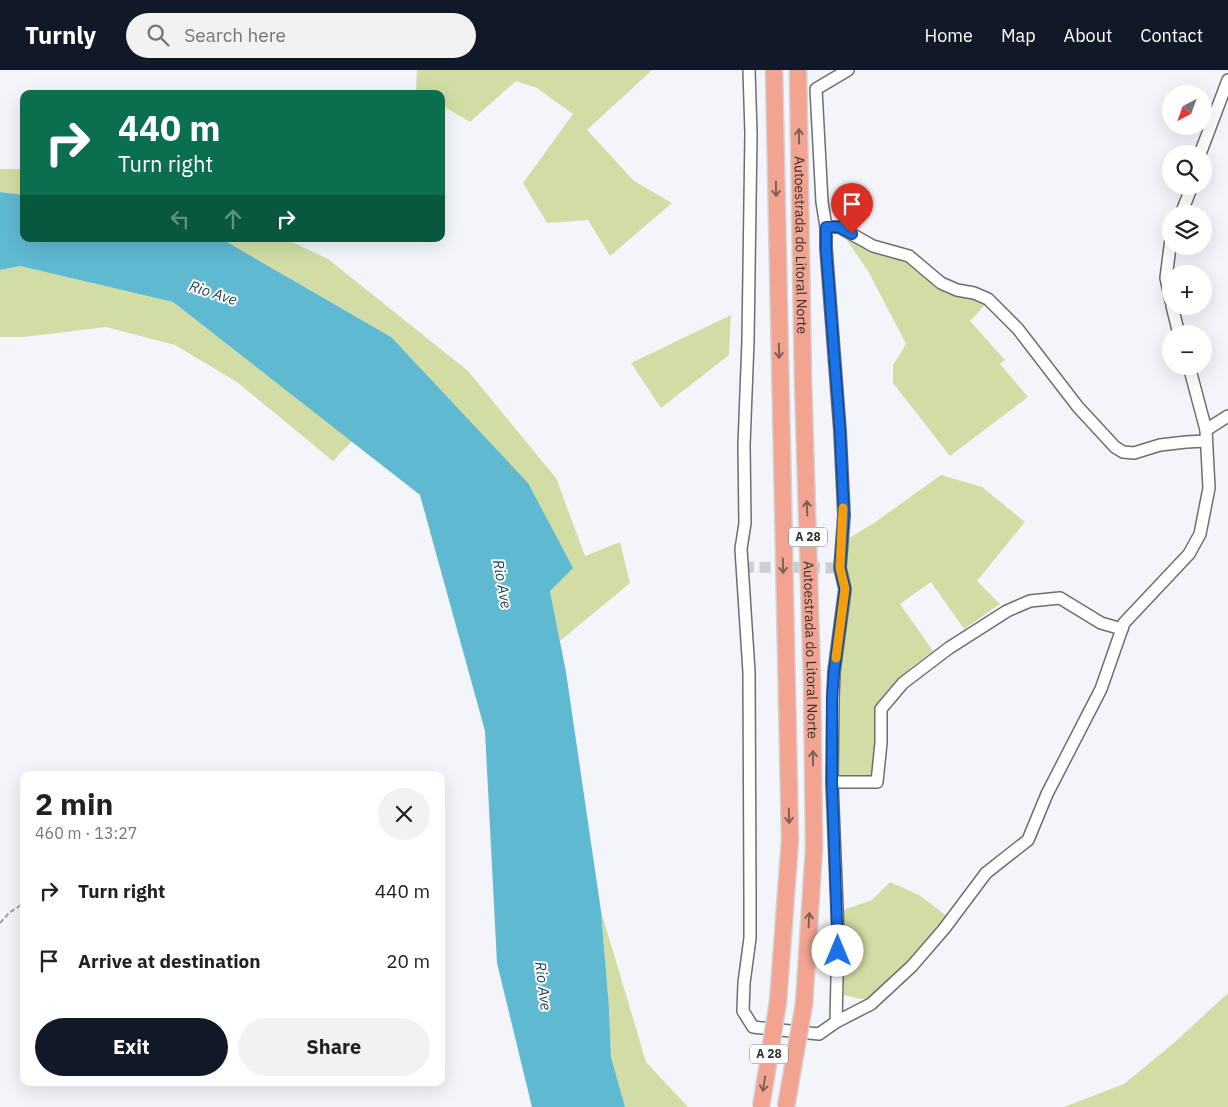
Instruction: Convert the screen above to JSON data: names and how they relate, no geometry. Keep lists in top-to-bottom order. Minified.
{"streets":{"highway":["Autoestrada do Litoral Norte","A 28"]},"water":["Rio Ave"],"north":"bottom left","page":{"header":"Turnly","search":"Search here","nav":["Home","Map","About","Contact"],"map_buttons":["+","−"],"turn":["440 m","Turn right"],"heading":["2 min","460 m · 13:27"],"list":[{"name":"Turn right","value":"440 m"},{"name":"Arrive at destination","value":"20 m"}],"buttons":["Exit","Share"]}}
